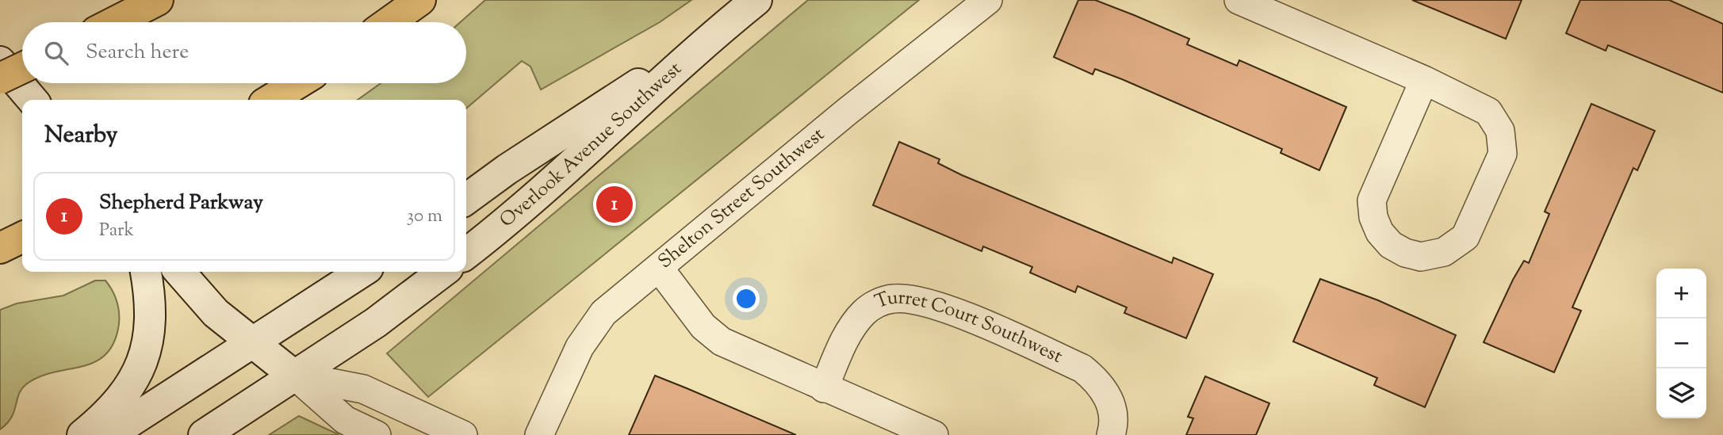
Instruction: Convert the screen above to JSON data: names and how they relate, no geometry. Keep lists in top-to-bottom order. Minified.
{"streets":{"street":["Overlook Avenue Southwest","Shelton Street Southwest","Turret Court Southwest"]},"page":{"search":"Search here","heading":"Nearby","list":[{"mark":"1","name":"Shepherd Parkway","note":"Park","value":"30 m"}],"pins":"1","map_buttons":["+","−"]}}
